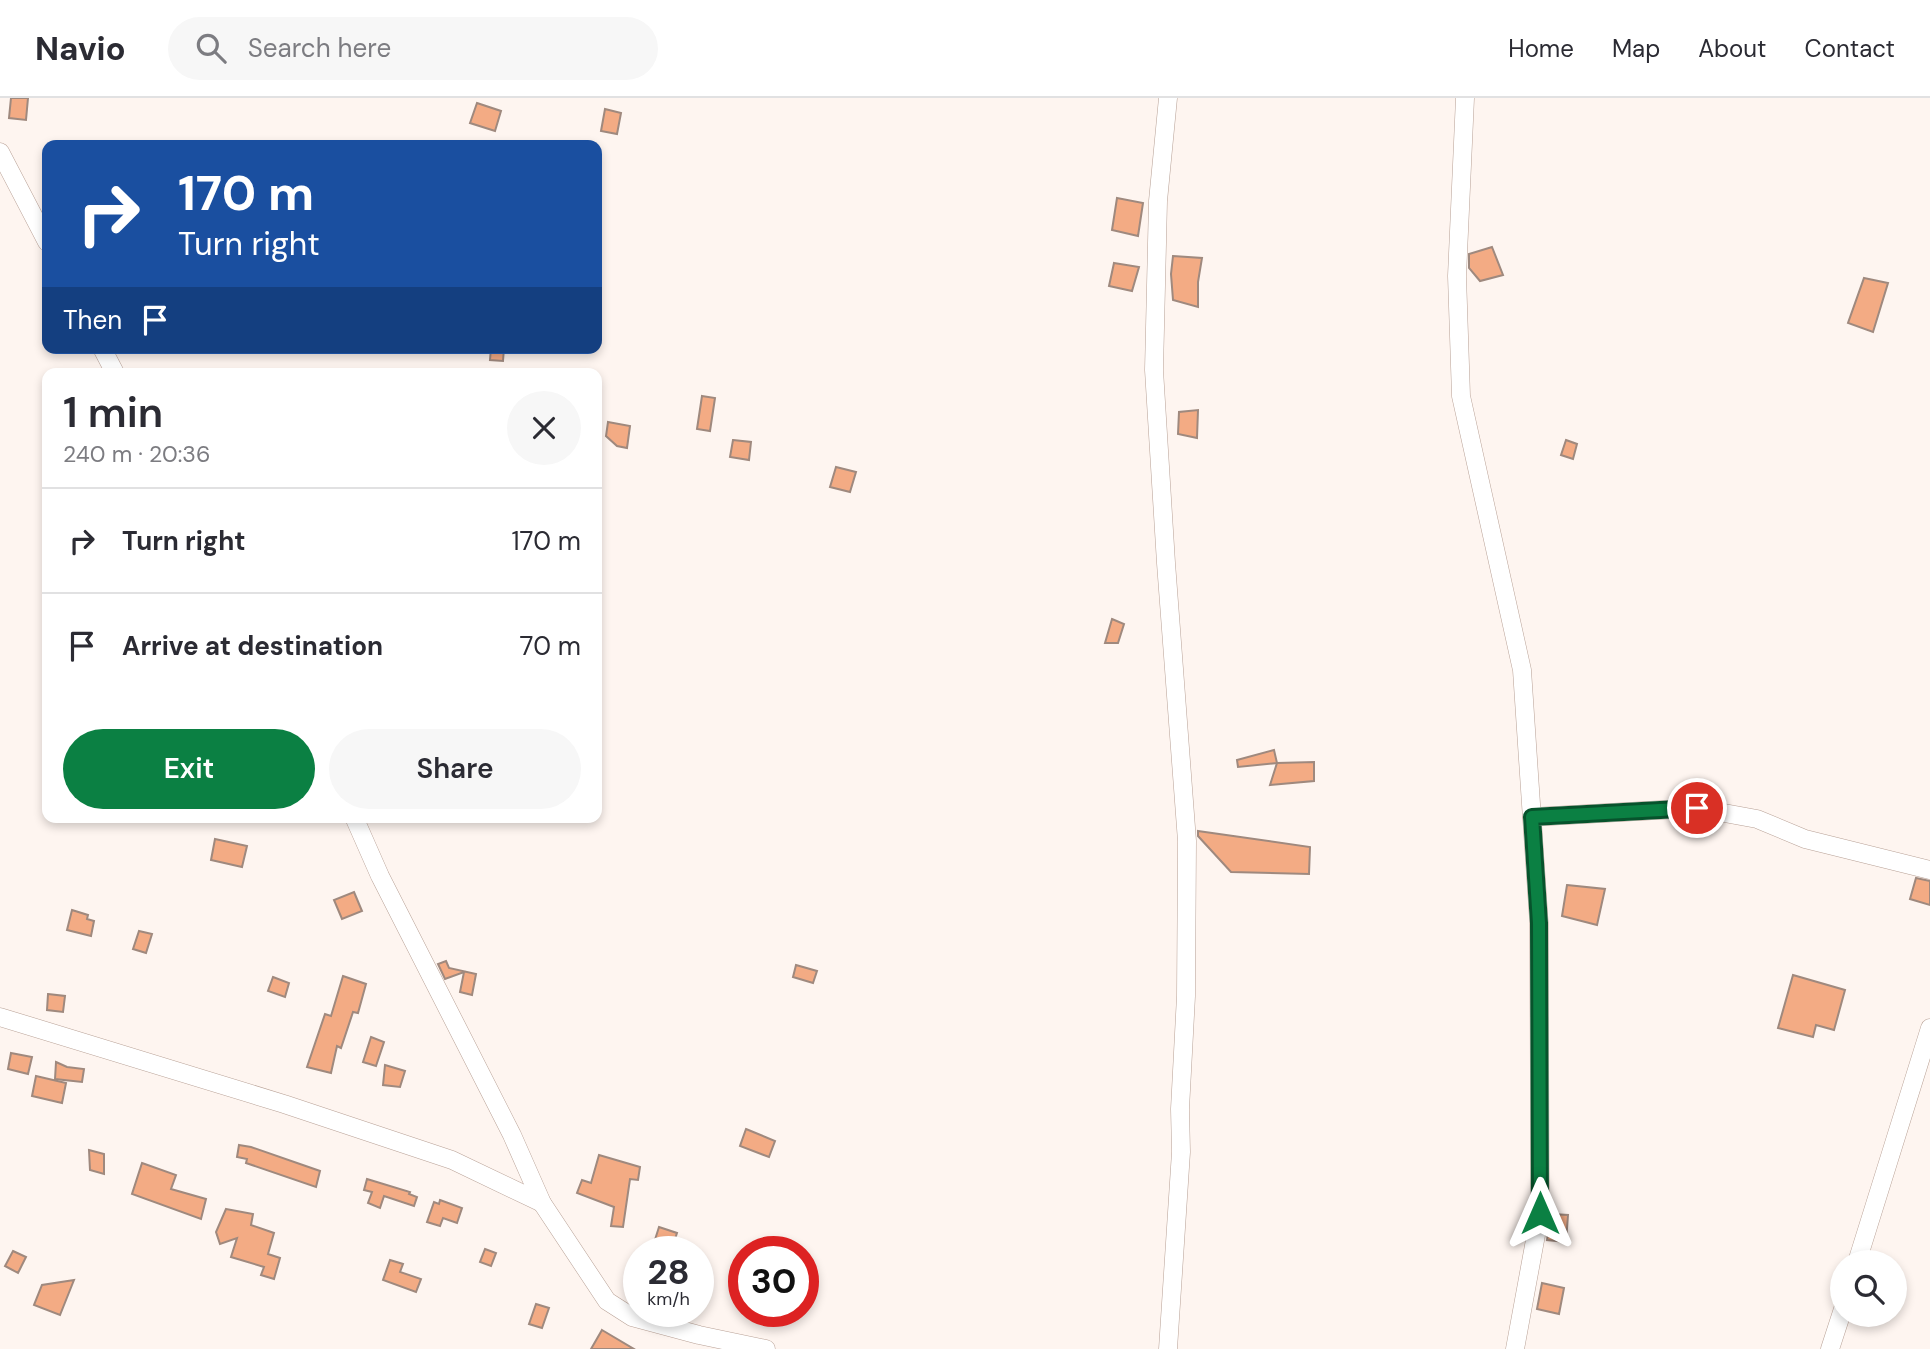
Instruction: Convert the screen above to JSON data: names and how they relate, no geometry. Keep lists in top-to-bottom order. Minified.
{"page":{"header":"Navio","search":"Search here","nav":["Home","Map","About","Contact"],"turn":["170 m","Turn right"],"then":"Then","heading":["1 min","240 m · 20:36"],"list":[{"name":"Turn right","value":"170 m"},{"name":"Arrive at destination","value":"70 m"}],"buttons":["Exit","Share"],"speed":"28 km/h","limit":"30"}}
